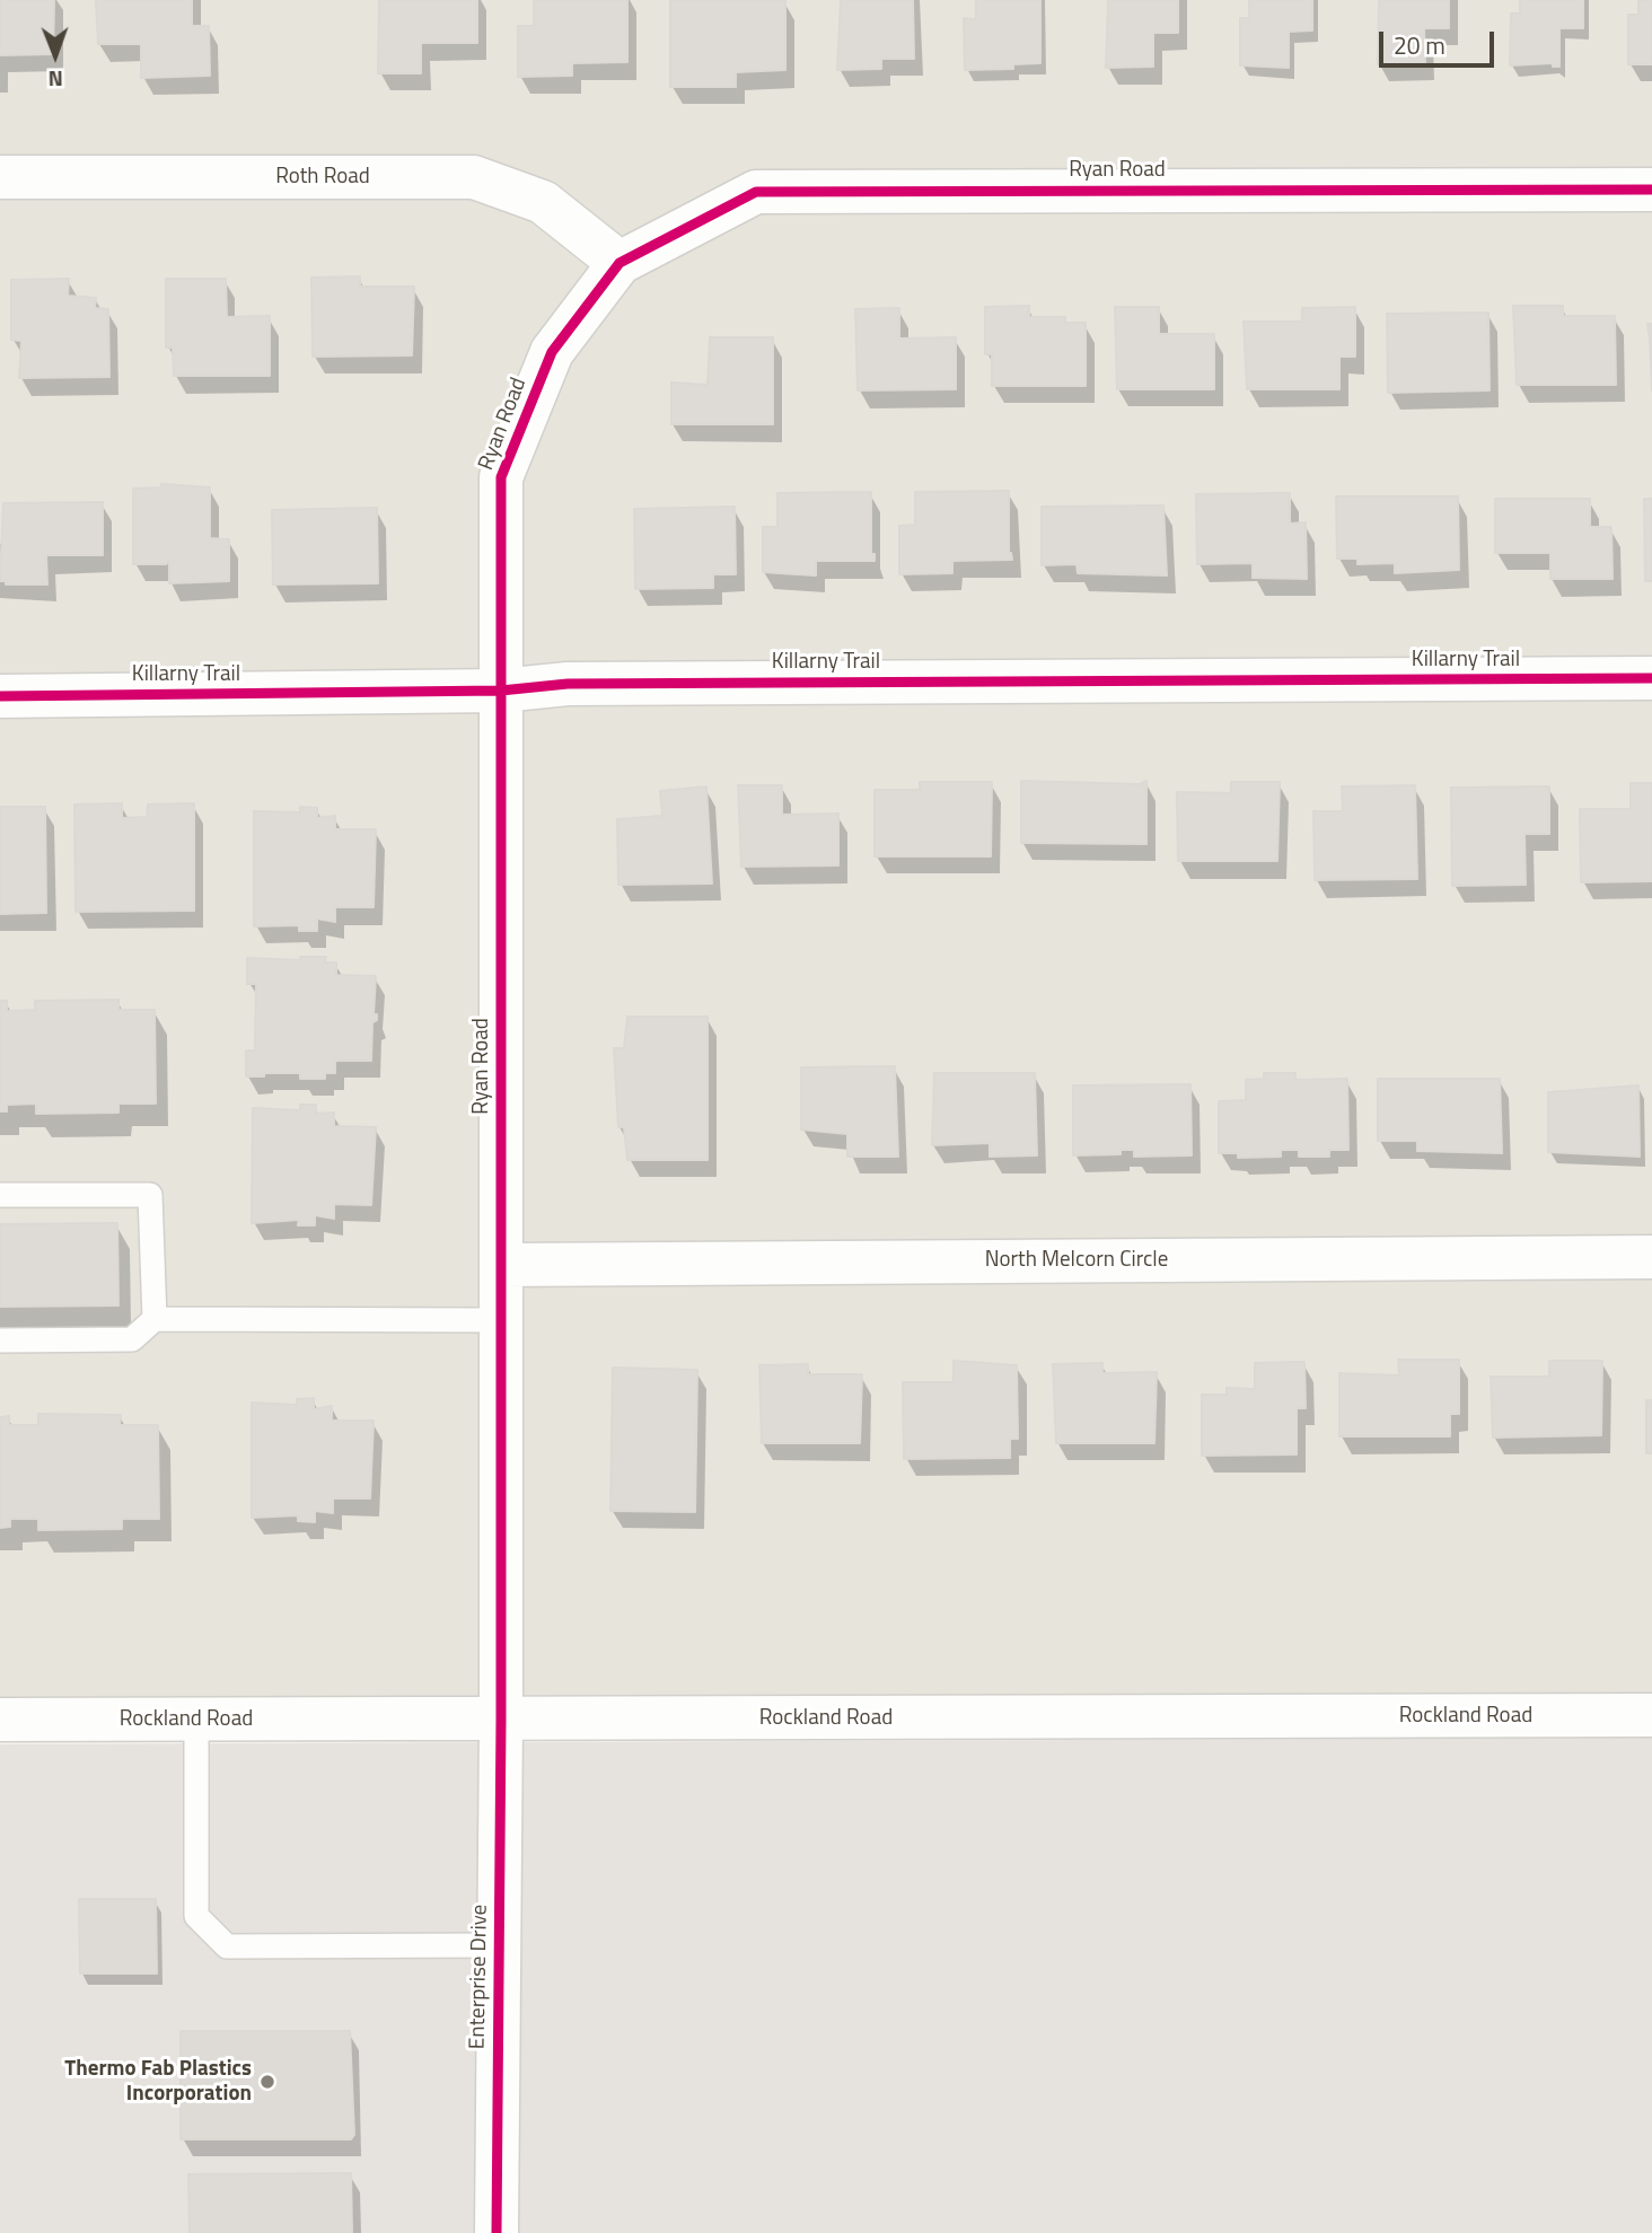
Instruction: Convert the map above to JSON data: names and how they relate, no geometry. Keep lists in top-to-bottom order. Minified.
{"streets":{"street":["Ryan Road","Roth Road","Killarny Trail","North Melcorn Circle","Rockland Road","Enterprise Drive"]},"crossings":[["Ryan Road","Roth Road"],["Ryan Road","Killarny Trail"],["Ryan Road","North Melcorn Circle"],["Ryan Road","Rockland Road"],["Ryan Road","Enterprise Drive"],["Rockland Road","Enterprise Drive"]],"places":["Thermo Fab Plastics Incorporation"],"scale_bar":"20 m","north":"bottom"}
